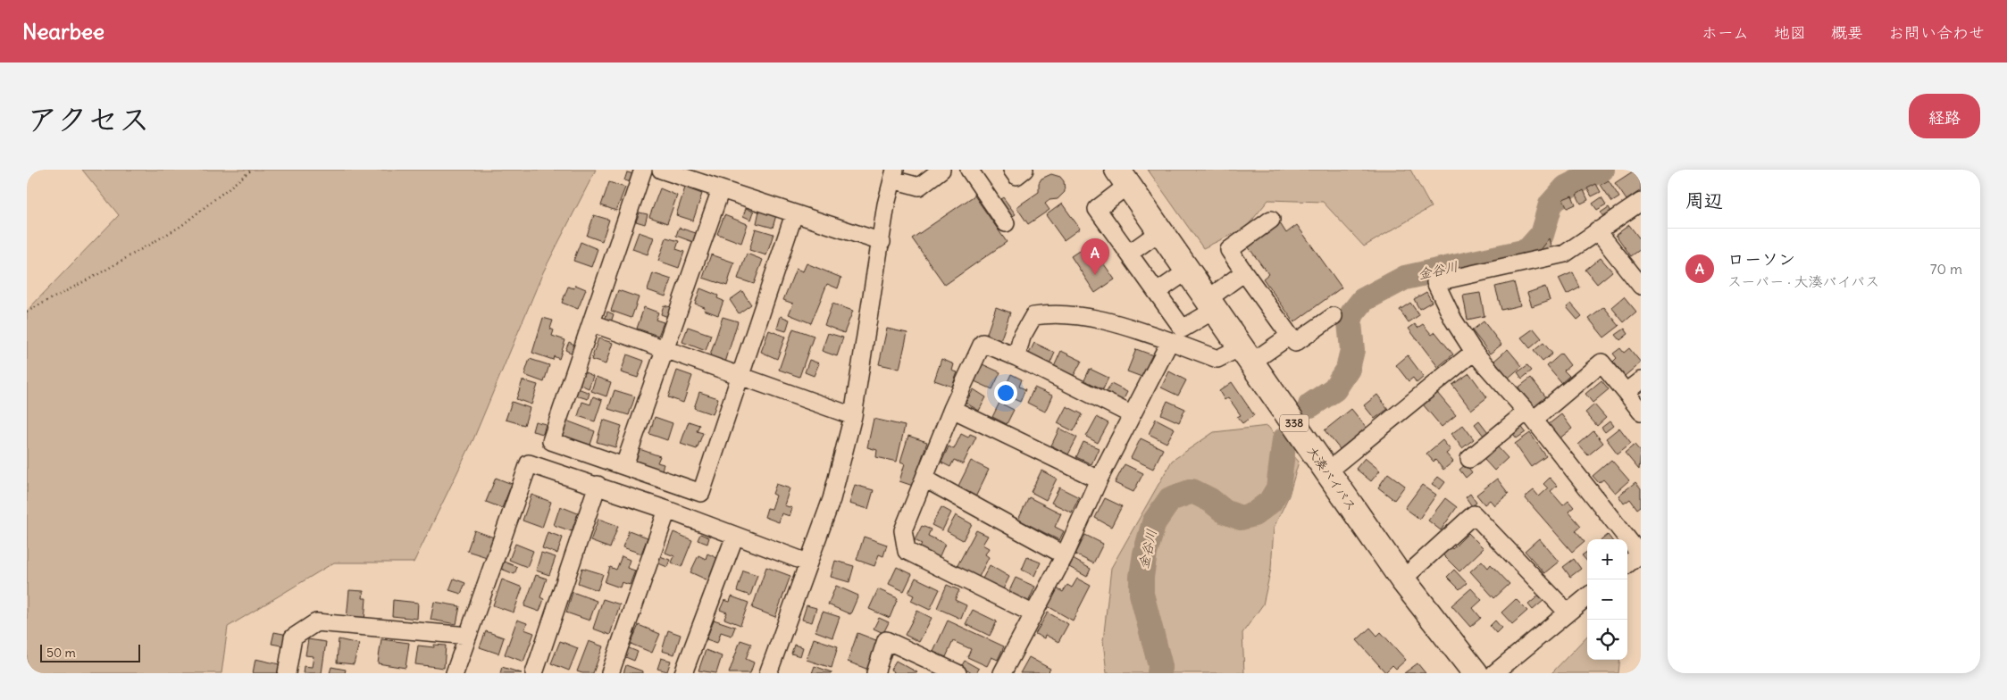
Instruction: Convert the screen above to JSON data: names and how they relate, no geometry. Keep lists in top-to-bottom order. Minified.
{"streets":{"highway":["338","大湊バイパス"]},"water":["金谷川"],"scale_bar":"50 m","page":{"header":"Nearbee","nav":["ホーム","地図","概要","お問い合わせ"],"title":"アクセス","buttons":"経路","heading":"周辺","list":[{"mark":"A","name":"ローソン","note":"スーパー · 大湊バイパス","value":"70 m"}],"pins":"A","map_buttons":["+","−"],"scale":"50 m"}}
